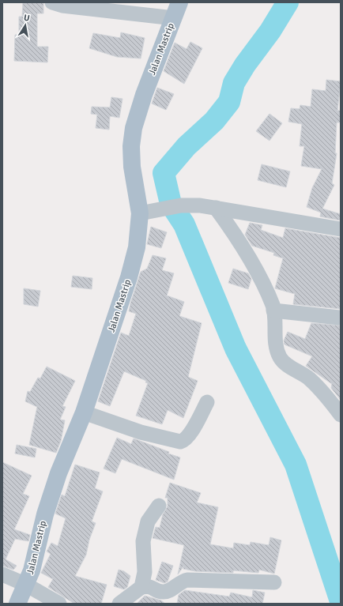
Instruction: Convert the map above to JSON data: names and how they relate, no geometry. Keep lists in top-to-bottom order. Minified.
{"streets":{"main road":["Jalan Mastrip"]},"north":"top"}
